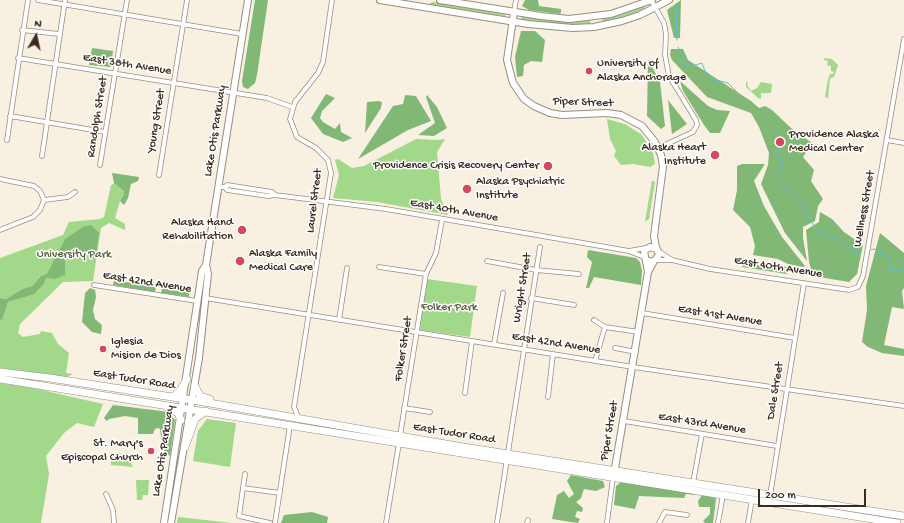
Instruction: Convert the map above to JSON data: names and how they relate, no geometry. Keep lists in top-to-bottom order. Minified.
{"streets":{"main road":["Piper Street","Lake Otis Parkway","East Tudor Road"],"street":["East 38th Avenue","Randolph Street","Young Street","Laurel Street","Wellness Street","East 40th Avenue","East 42nd Avenue","Wright Street","East 41st Avenue","Folker Street","Dale Street","East 43rd Avenue"]},"crossings":[["East 38th Avenue","Randolph Street"],["East 38th Avenue","Young Street"],["East 38th Avenue","Lake Otis Parkway"],["East 38th Avenue","Laurel Street"],["Piper Street","East 40th Avenue"],["Piper Street","East 42nd Avenue"],["Piper Street","East 41st Avenue"],["Piper Street","East Tudor Road"],["Piper Street","East 43rd Avenue"],["Lake Otis Parkway","East 40th Avenue"],["Lake Otis Parkway","East 42nd Avenue"],["Lake Otis Parkway","East Tudor Road"],["Laurel Street","East 40th Avenue"],["Laurel Street","East 42nd Avenue"],["Wellness Street","East 40th Avenue"],["East 40th Avenue","Folker Street"],["East 40th Avenue","Dale Street"],["East 42nd Avenue","Wright Street"],["East 42nd Avenue","Folker Street"],["East 42nd Avenue","Dale Street"],["Wright Street","East Tudor Road"],["East 41st Avenue","Dale Street"],["Folker Street","East Tudor Road"],["East Tudor Road","Dale Street"],["Dale Street","East 43rd Avenue"]],"parks":["University Park","Folker Park"],"places":["University of Alaska Anchorage","Providence Alaska Medical Center","Alaska Heart Institute","Providence Crisis Recovery Center","Alaska Psychiatric Institute","Alaska Hand Rehabilitation","Alaska Family Medical Care","Iglesia Mision de Dios","St. Mary's Episcopal Church"],"scale_bar":"200 m","north":"top"}
